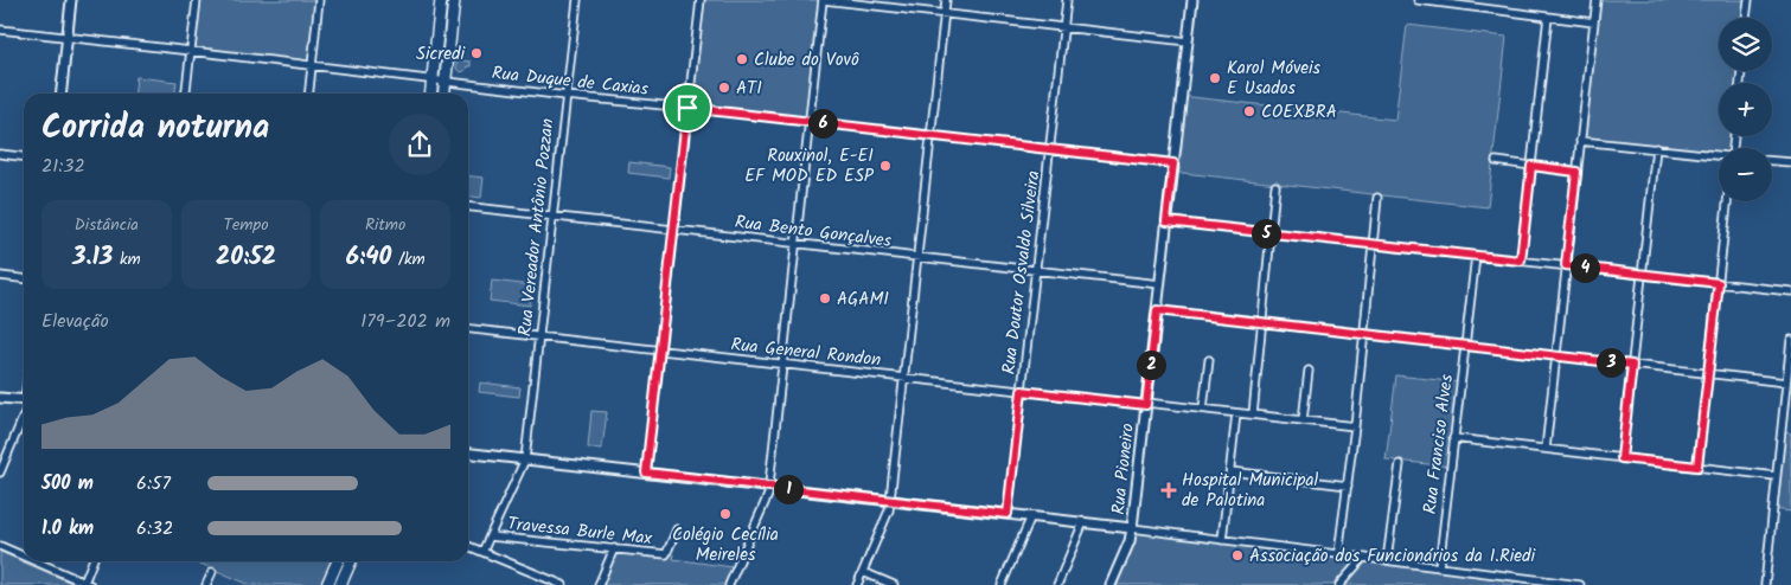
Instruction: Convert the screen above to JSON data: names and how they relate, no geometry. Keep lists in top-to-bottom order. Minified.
{"streets":{"street":["Rua Duque de Caxias","Rua Vereador Antônio Pozzan","Rua Bento Gonçalves","Rua Doutor Osvaldo Silveira","Rua General Rondon","Rua Franciso Alves","Rua Pioneiro","Travessa Burle Max"]},"crossings":[["Rua Duque de Caxias","Rua Vereador Antônio Pozzan"],["Rua Duque de Caxias","Rua Doutor Osvaldo Silveira"],["Rua Duque de Caxias","Rua Pioneiro"],["Rua Vereador Antônio Pozzan","Rua Bento Gonçalves"],["Rua Vereador Antônio Pozzan","Rua General Rondon"],["Rua Vereador Antônio Pozzan","Travessa Burle Max"],["Rua Bento Gonçalves","Rua Doutor Osvaldo Silveira"],["Rua Bento Gonçalves","Rua Pioneiro"],["Rua Doutor Osvaldo Silveira","Rua General Rondon"],["Rua General Rondon","Rua Pioneiro"]],"places":{"other":["Sicredi","Clube do Vovô","Karol Móveis E Usados","ATI","COEXBRA","Rouxinol, E-EI EF MOD ED ESP","AGAMI","Colégio Cecília Meireles","Associação dos Funcionários da I.Riedi"],"health":["Hospital Municipal de Palotina"]},"page":{"map_buttons":["+","−"],"heading":["Corrida noturna","21:32"],"pins":["6","5","4","3","2","1"],"stats":[["Distância","3.13 km"],["Tempo","20:52"],["Ritmo","6:40 /km"]],"chart":["Elevação","179–202 m"],"list":[{"name":"500 m","note":"6:57"},{"name":"1.0 km","note":"6:32"}]}}
